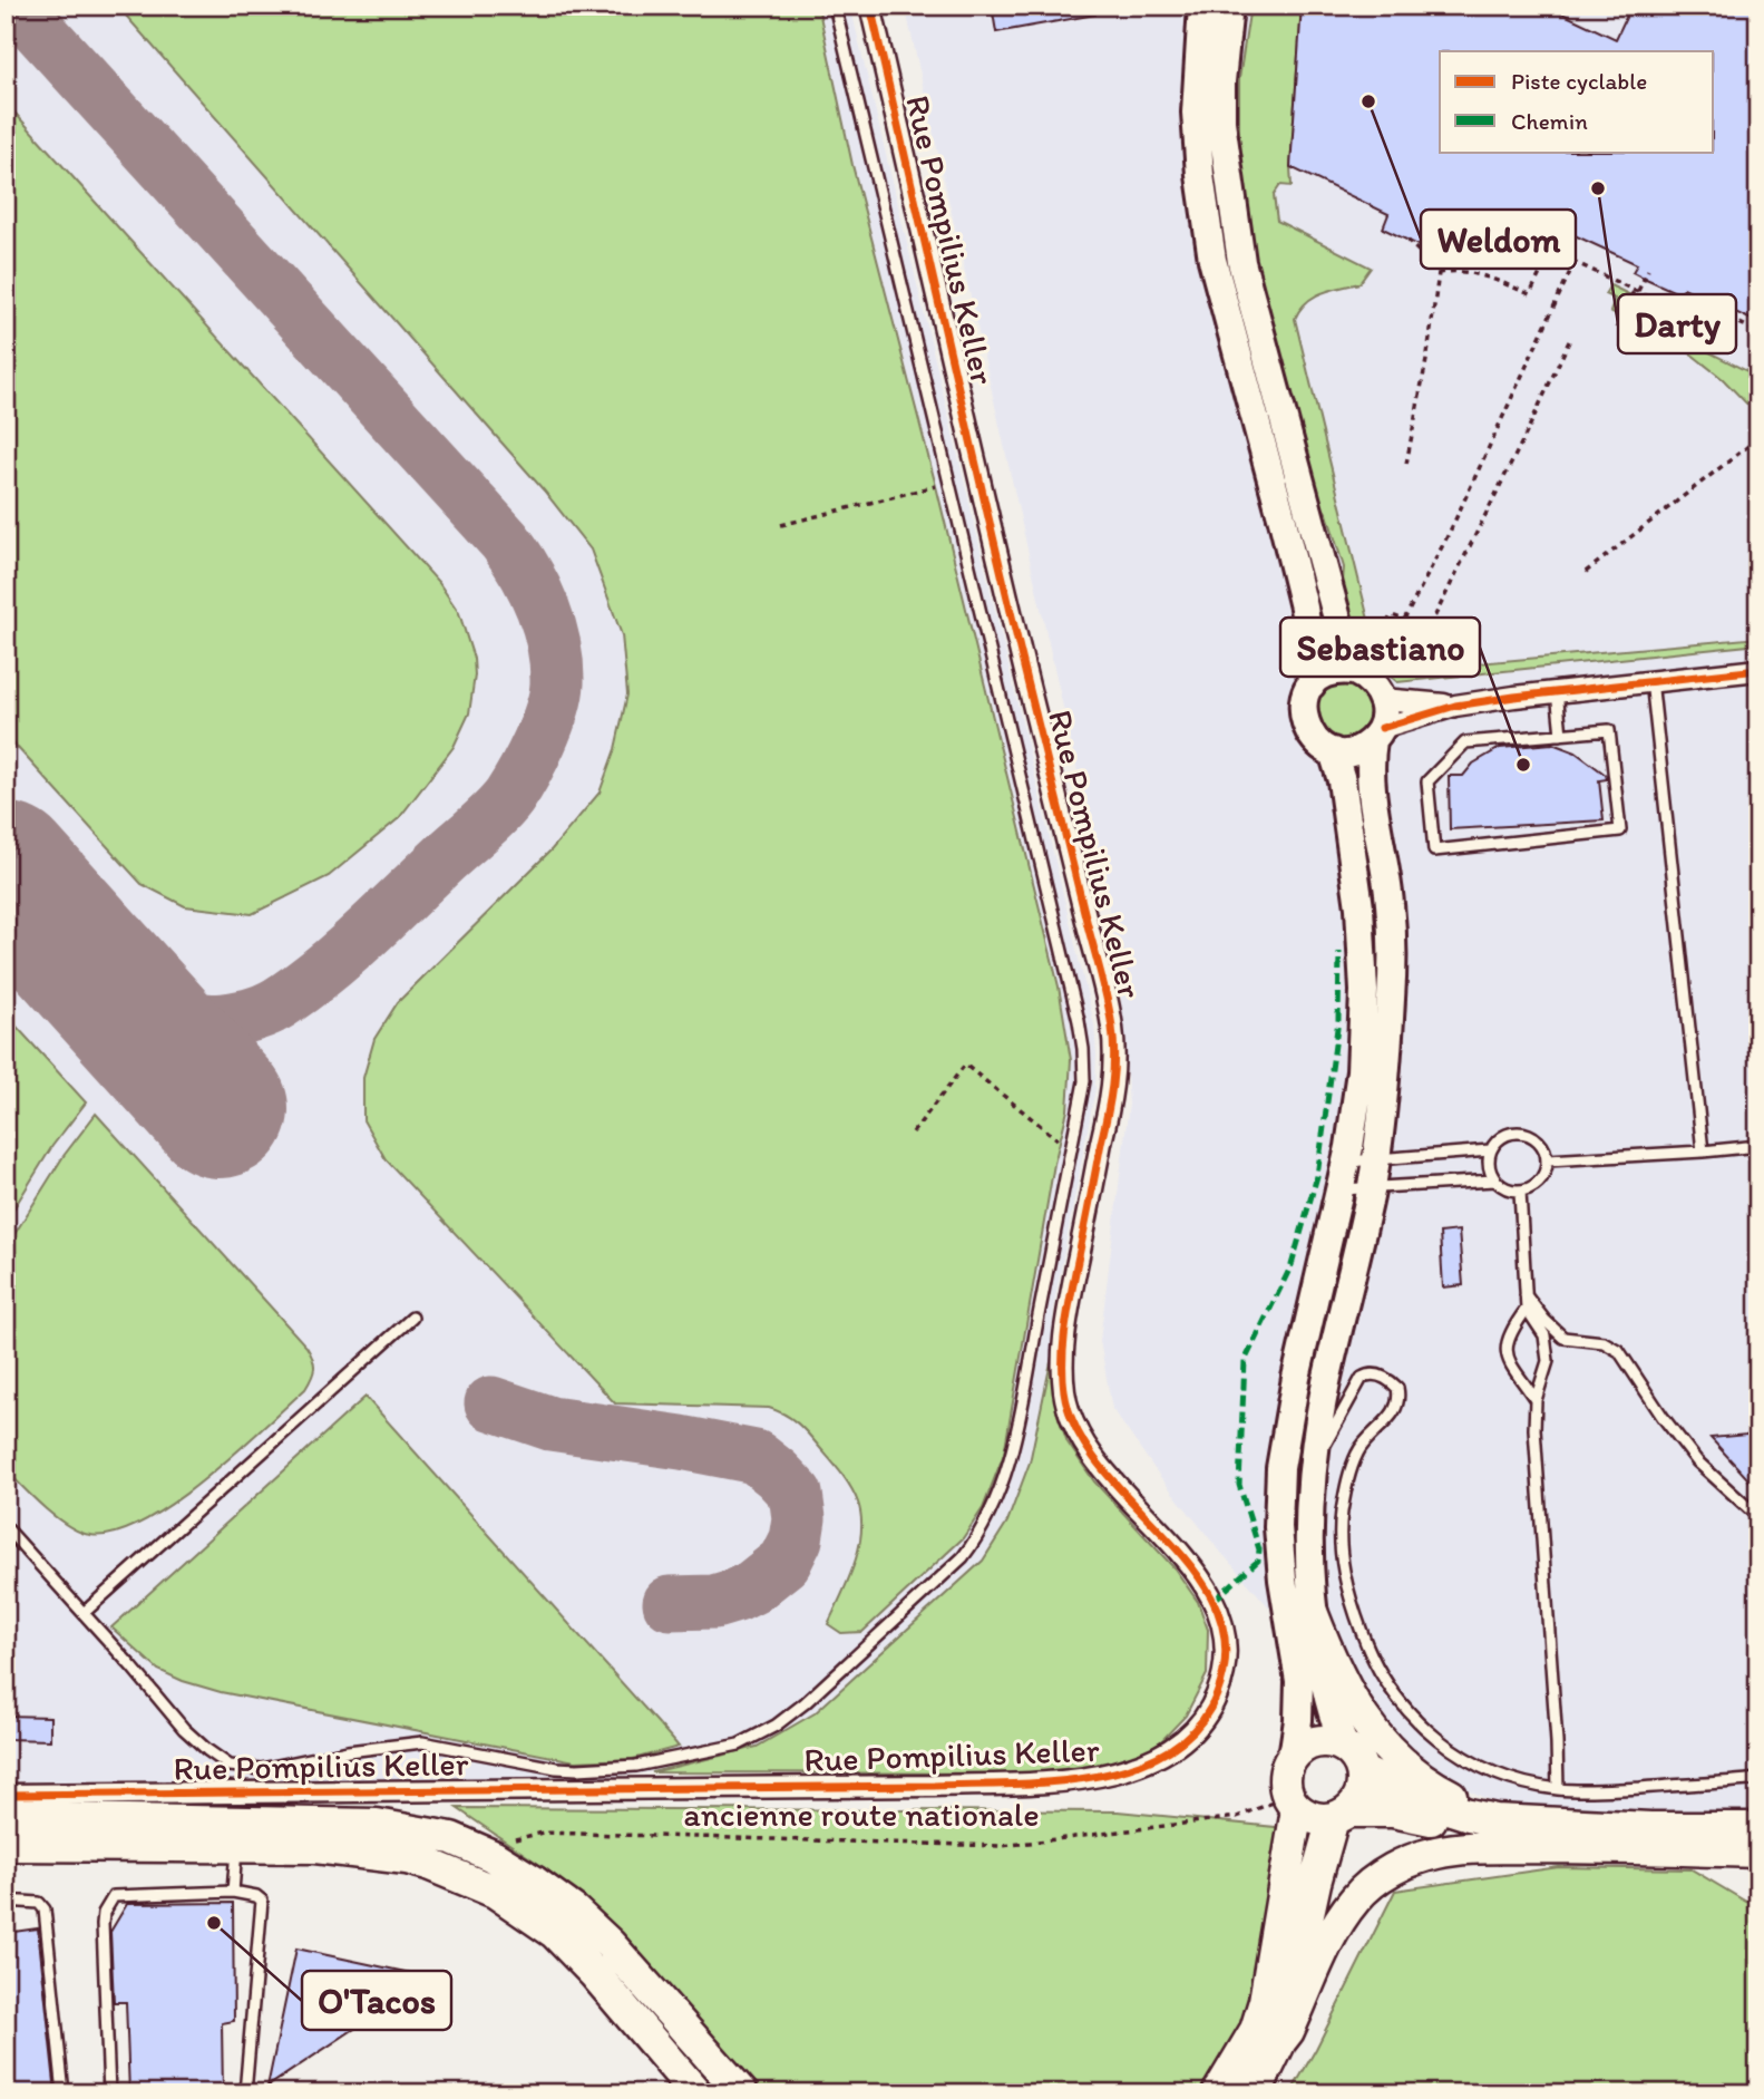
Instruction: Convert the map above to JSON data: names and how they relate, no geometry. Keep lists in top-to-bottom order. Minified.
{"streets":{"street":["Rue Pompilius Keller"],"cycle path":["ancienne route nationale"]},"places":["Weldom","Darty","Sebastiano","O'Tacos"],"legend":["Piste cyclable","Chemin"]}
